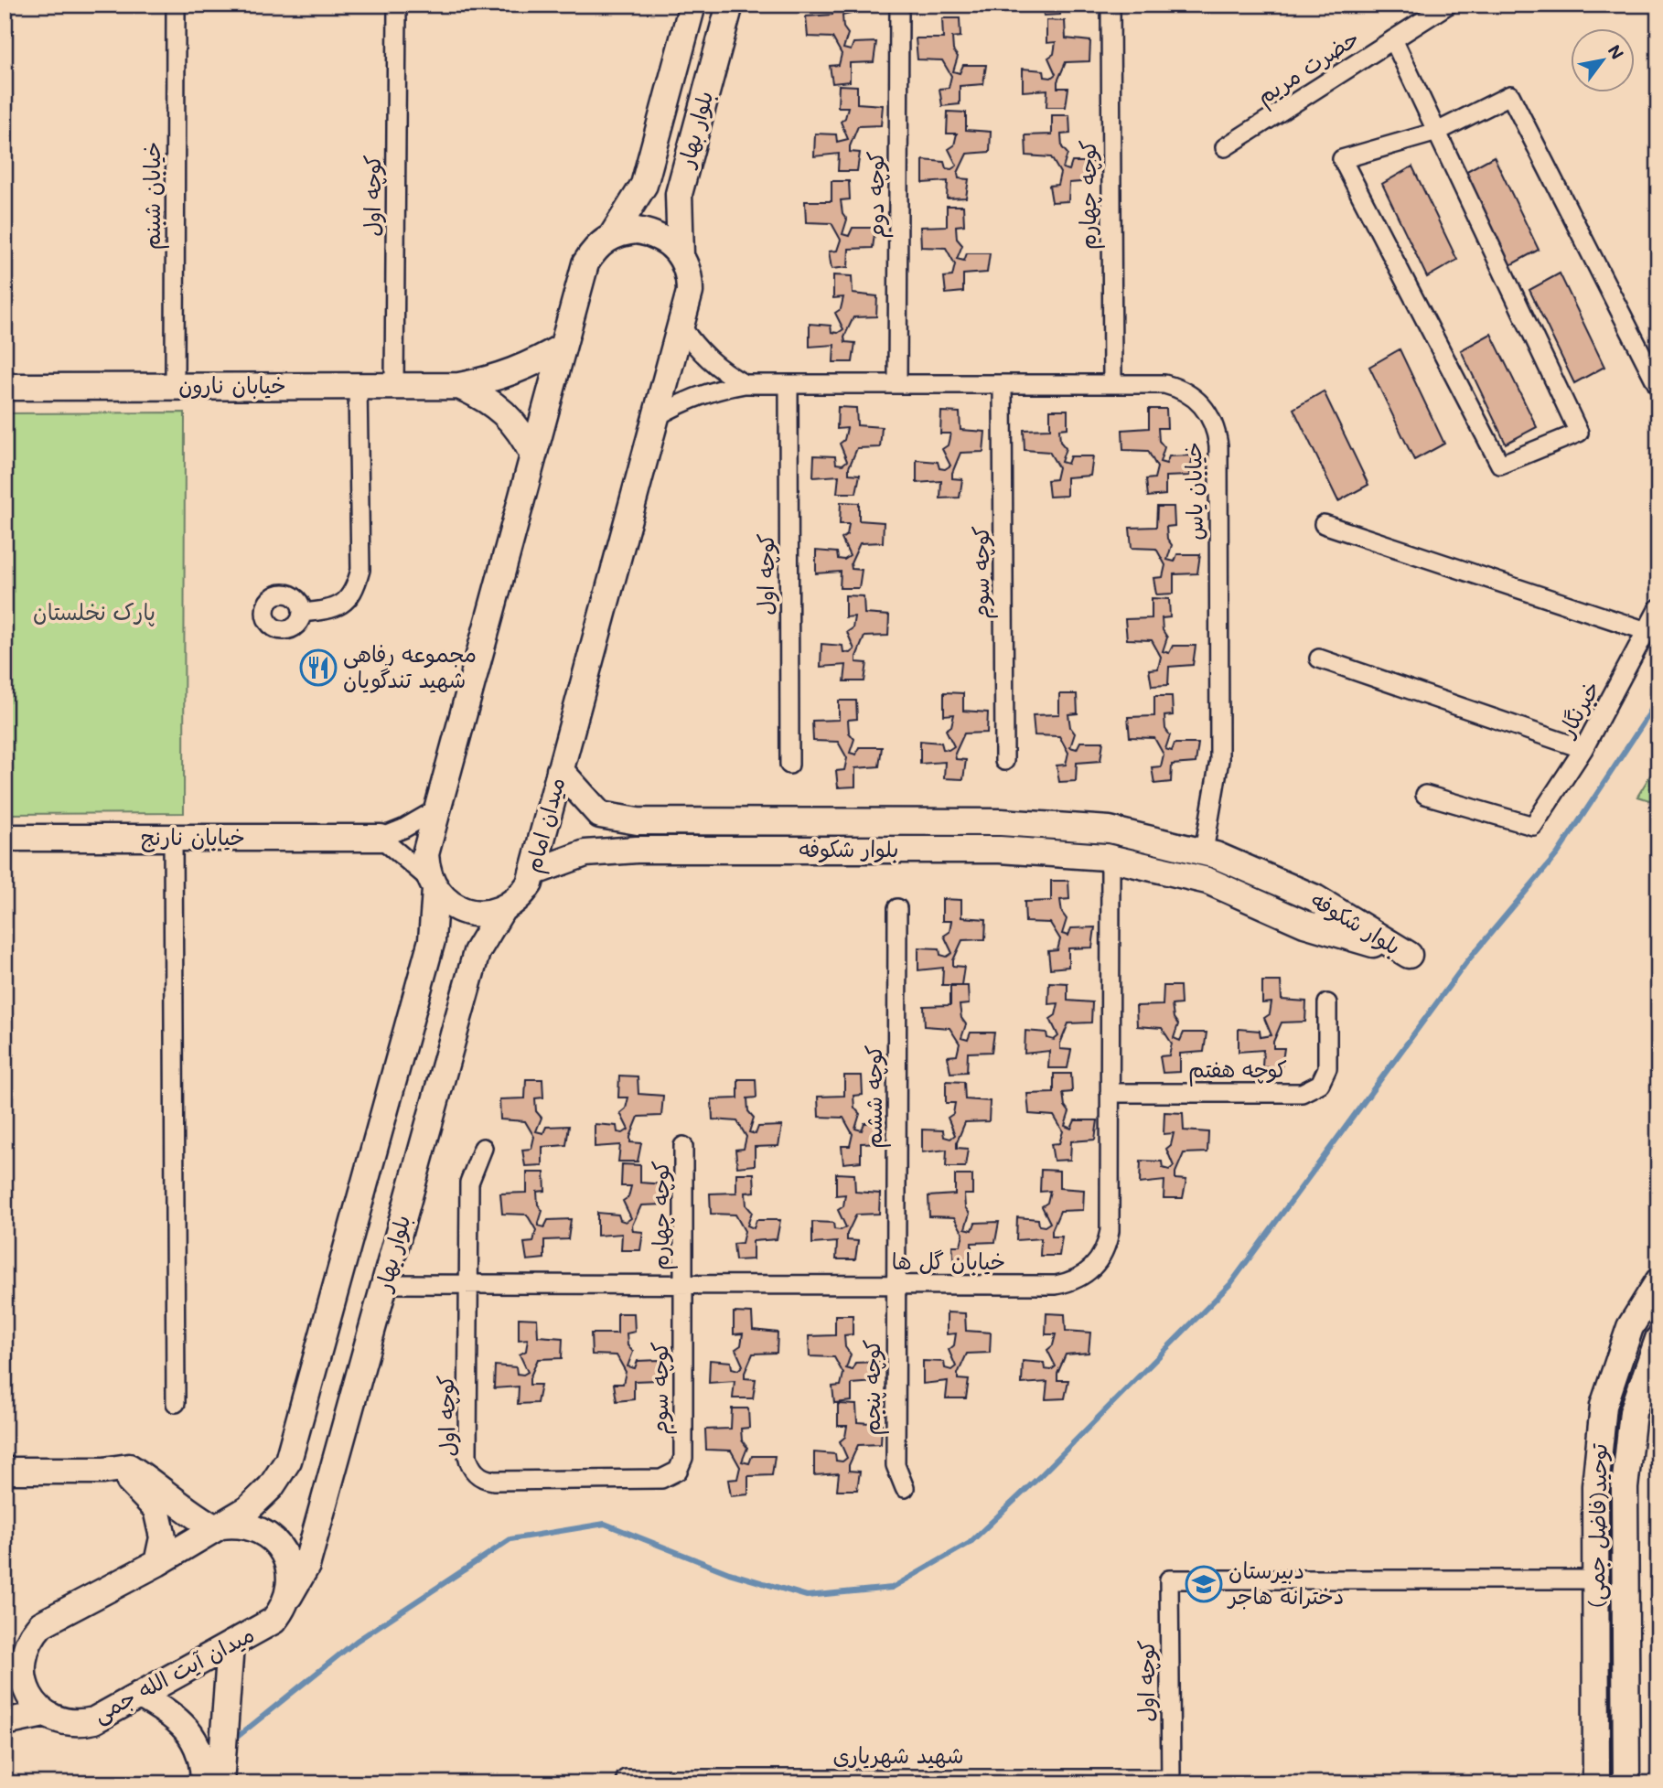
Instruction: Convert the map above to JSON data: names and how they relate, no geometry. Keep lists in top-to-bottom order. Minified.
{"streets":{"street":["حضرت مریم","بلوار بهار","کوچه چهارم","خیابان شبنم","کوچه اول","خیابان نارون","خیابان یاس","کوچه سوم","خبرنگار","میدان امام","خیابان نارنج","بلوار شکوفه","کوچه هفتم","کوچه ششم","خیابان گل ها","کوچه پنجم","توحید(فاضل جمی)","میدان آیت الله جمی","شهید شهریاری"]},"crossings":[["بلوار بهار","میدان امام"],["بلوار بهار","خیابان گل ها"],["بلوار بهار","میدان آیت الله جمی"],["کوچه چهارم","خیابان یاس"],["کوچه چهارم","کوچه سوم"],["کوچه چهارم","خیابان گل ها"],["خیابان شبنم","خیابان نارون"],["کوچه اول","خیابان نارون"],["کوچه اول","خیابان یاس"],["کوچه اول","کوچه سوم"],["کوچه اول","خیابان گل ها"],["کوچه اول","توحید(فاضل جمی)"],["کوچه اول","شهید شهریاری"],["خیابان یاس","کوچه سوم"],["خیابان یاس","میدان امام"],["خیابان یاس","بلوار شکوفه"],["کوچه سوم","خیابان گل ها"],["میدان امام","بلوار شکوفه"],["بلوار شکوفه","خیابان گل ها"],["کوچه هفتم","خیابان گل ها"],["کوچه ششم","خیابان گل ها"],["کوچه ششم","کوچه پنجم"],["خیابان گل ها","کوچه پنجم"]],"parks":["پارک نخلستان"],"places":{"restaurant":["مجموعه رفاهی شهید تندگویان"],"school or university":["دبیرستان دخترانه هاجر"]},"north":"top right"}
